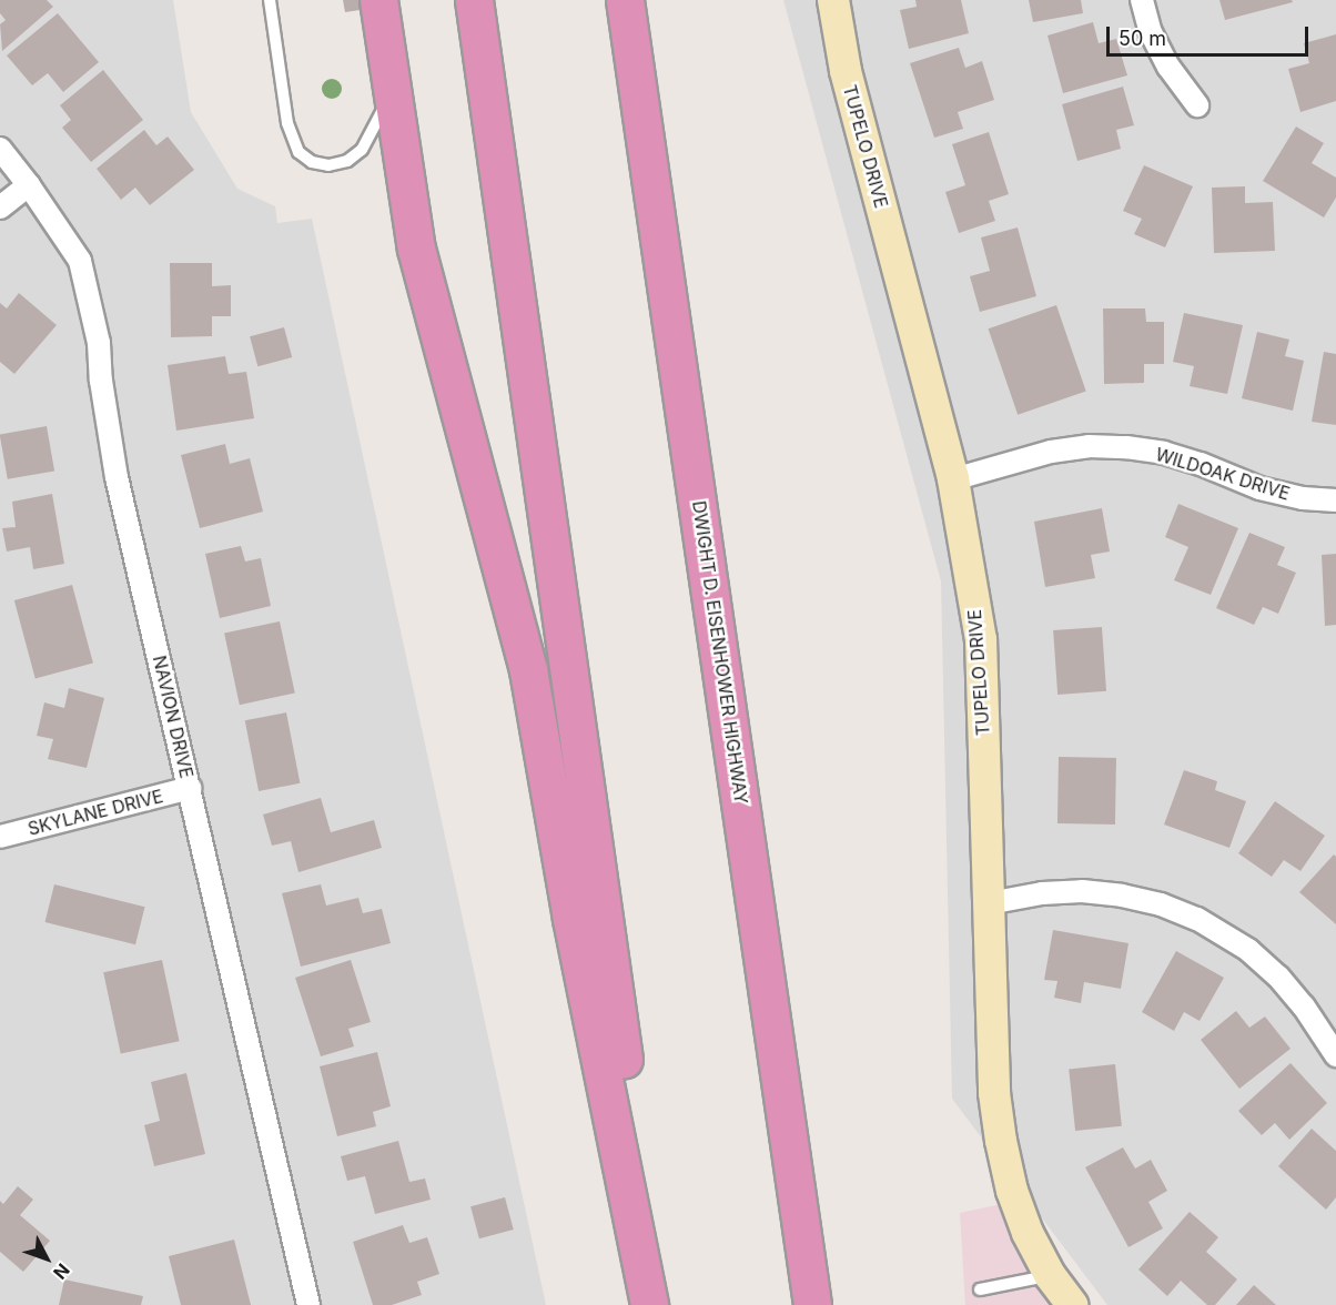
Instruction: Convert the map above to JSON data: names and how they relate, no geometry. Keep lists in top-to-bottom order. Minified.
{"streets":{"highway":["DWIGHT D. EISENHOWER HIGHWAY"],"street":["TUPELO DRIVE","WILDOAK DRIVE","NAVION DRIVE","SKYLANE DRIVE"]},"crossings":[["TUPELO DRIVE","WILDOAK DRIVE"],["NAVION DRIVE","SKYLANE DRIVE"]],"scale_bar":"50 m","north":"bottom right"}
